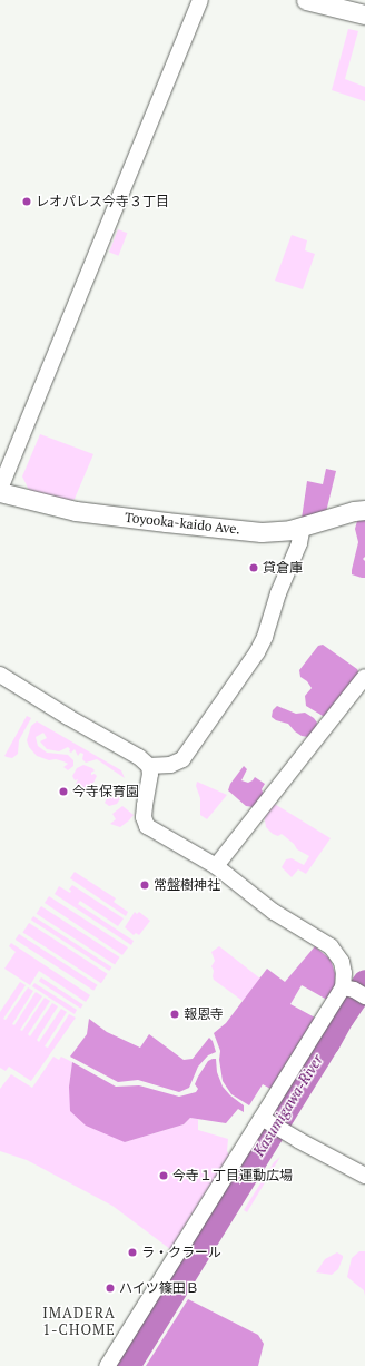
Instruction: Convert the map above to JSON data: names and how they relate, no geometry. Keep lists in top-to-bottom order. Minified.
{"streets":{"main road":["Toyooka-kaido Ave."]},"districts":["IMADERA 1-CHOME"],"water":["Kasumigawa-River"],"places":["レオパレス今寺３丁目","貸倉庫","今寺保育園","常盤樹神社","報恩寺","今寺１丁目運動広場","ラ・クラール","ハイツ篠田Ｂ"]}
